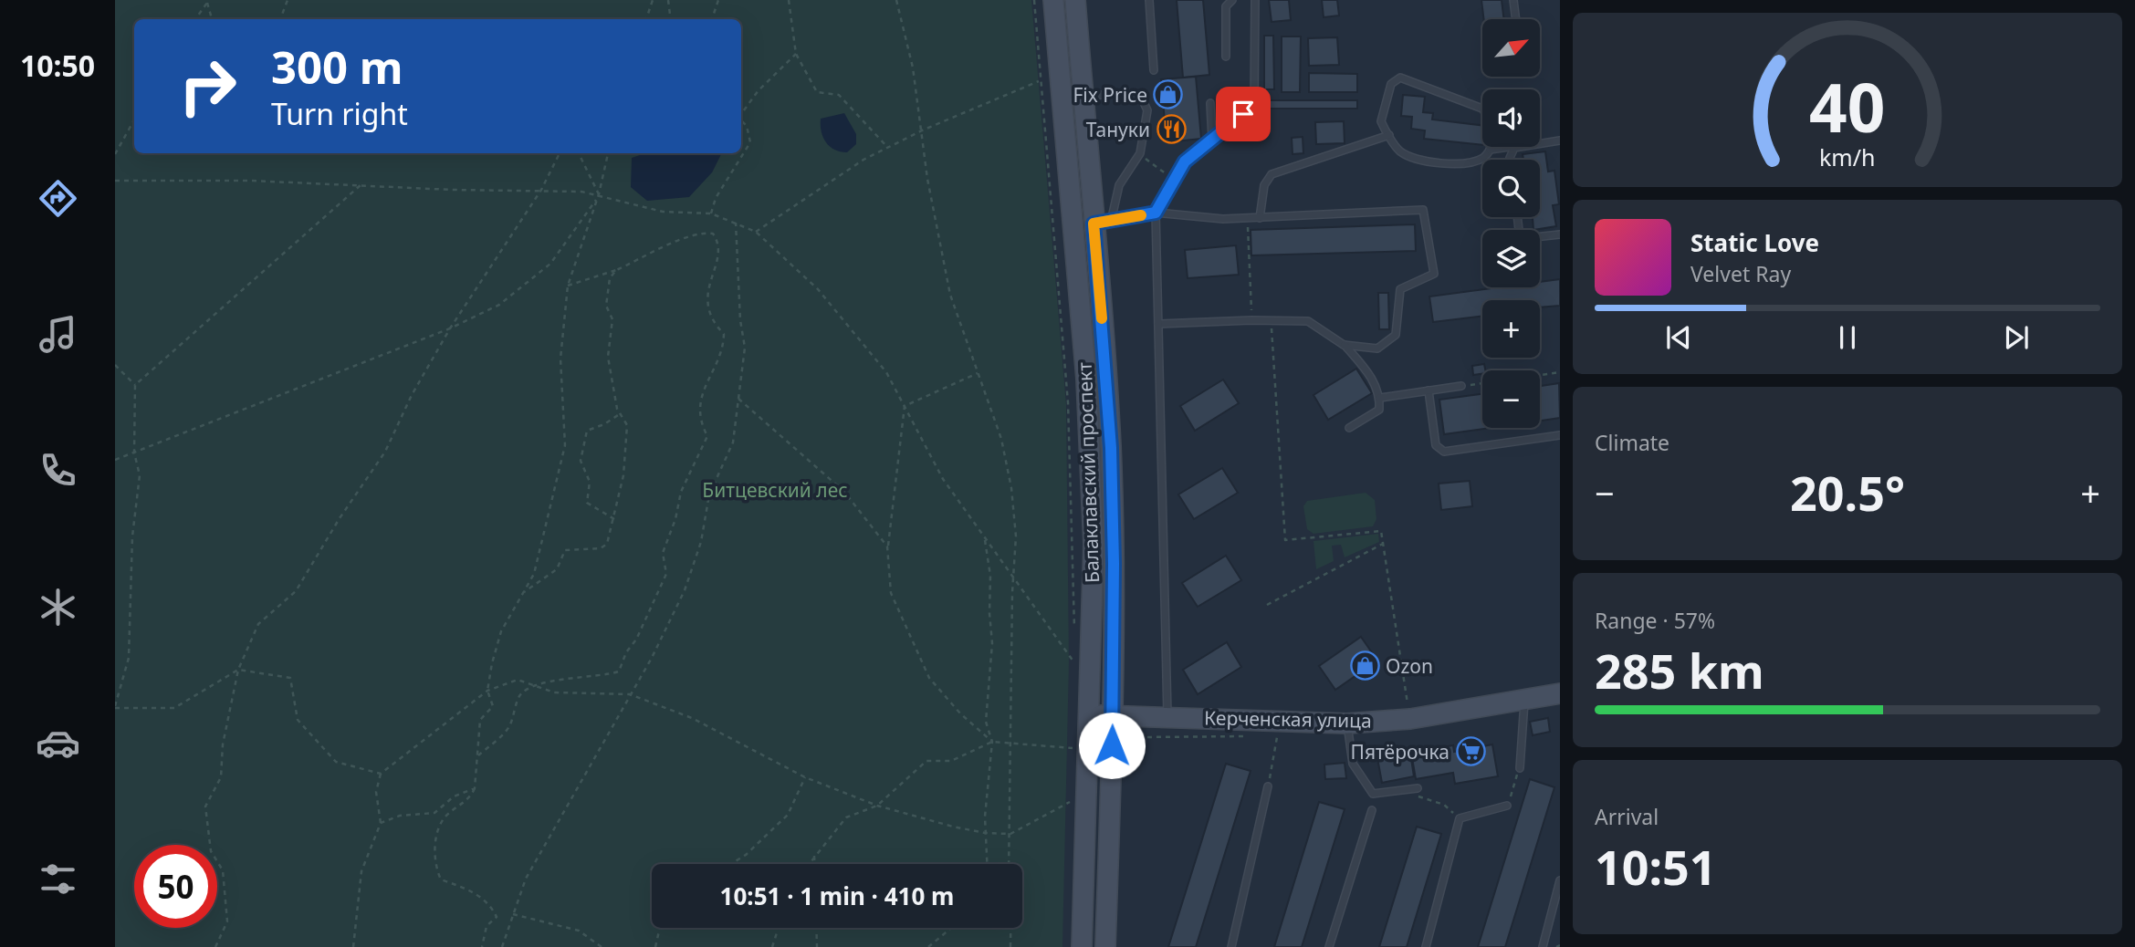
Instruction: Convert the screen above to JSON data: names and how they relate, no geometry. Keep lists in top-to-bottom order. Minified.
{"streets":{"main road":["Балаклавский проспект","Керченская улица"]},"crossings":[["Балаклавский проспект","Керченская улица"]],"parks":["Битцевский лес"],"places":{"shop":["Fix Price","Ozon"],"restaurant":["Тануки"],"supermarket":["Пятёрочка"]},"north":"top right","page":{"tabs":"10:50","map_buttons":["+","−"],"turn":["300 m","Turn right"],"song":["Static Love","Velvet Ray"],"tile":["Climate",["Range · 57%","285 km"],["Arrival","10:51"]],"heat":["−","20.5°","+"],"limit":"50","trip":"10:51 · 1 min · 410 m","gauge":["40","km/h"]}}
